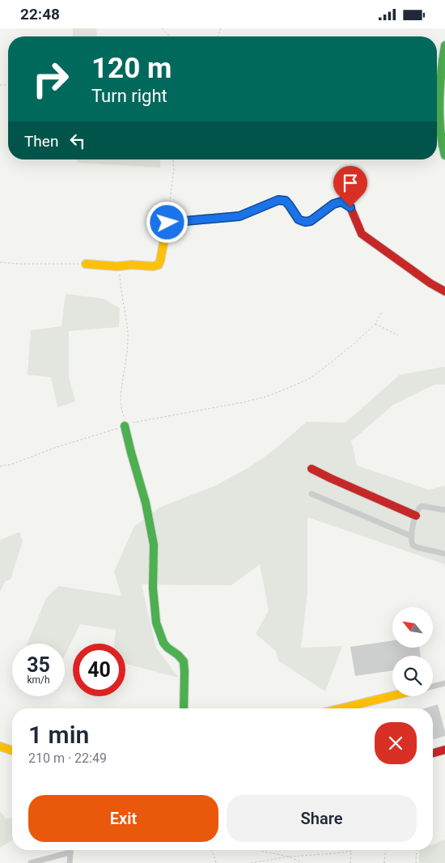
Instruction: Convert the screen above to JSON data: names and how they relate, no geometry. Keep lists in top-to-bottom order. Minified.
{"north":"top left","page":{"status":"22:48","turn":["120 m","Turn right"],"then":"Then","speed":"35 km/h","limit":"40","heading":["1 min","210 m · 22:49"],"buttons":["Exit","Share"]}}
